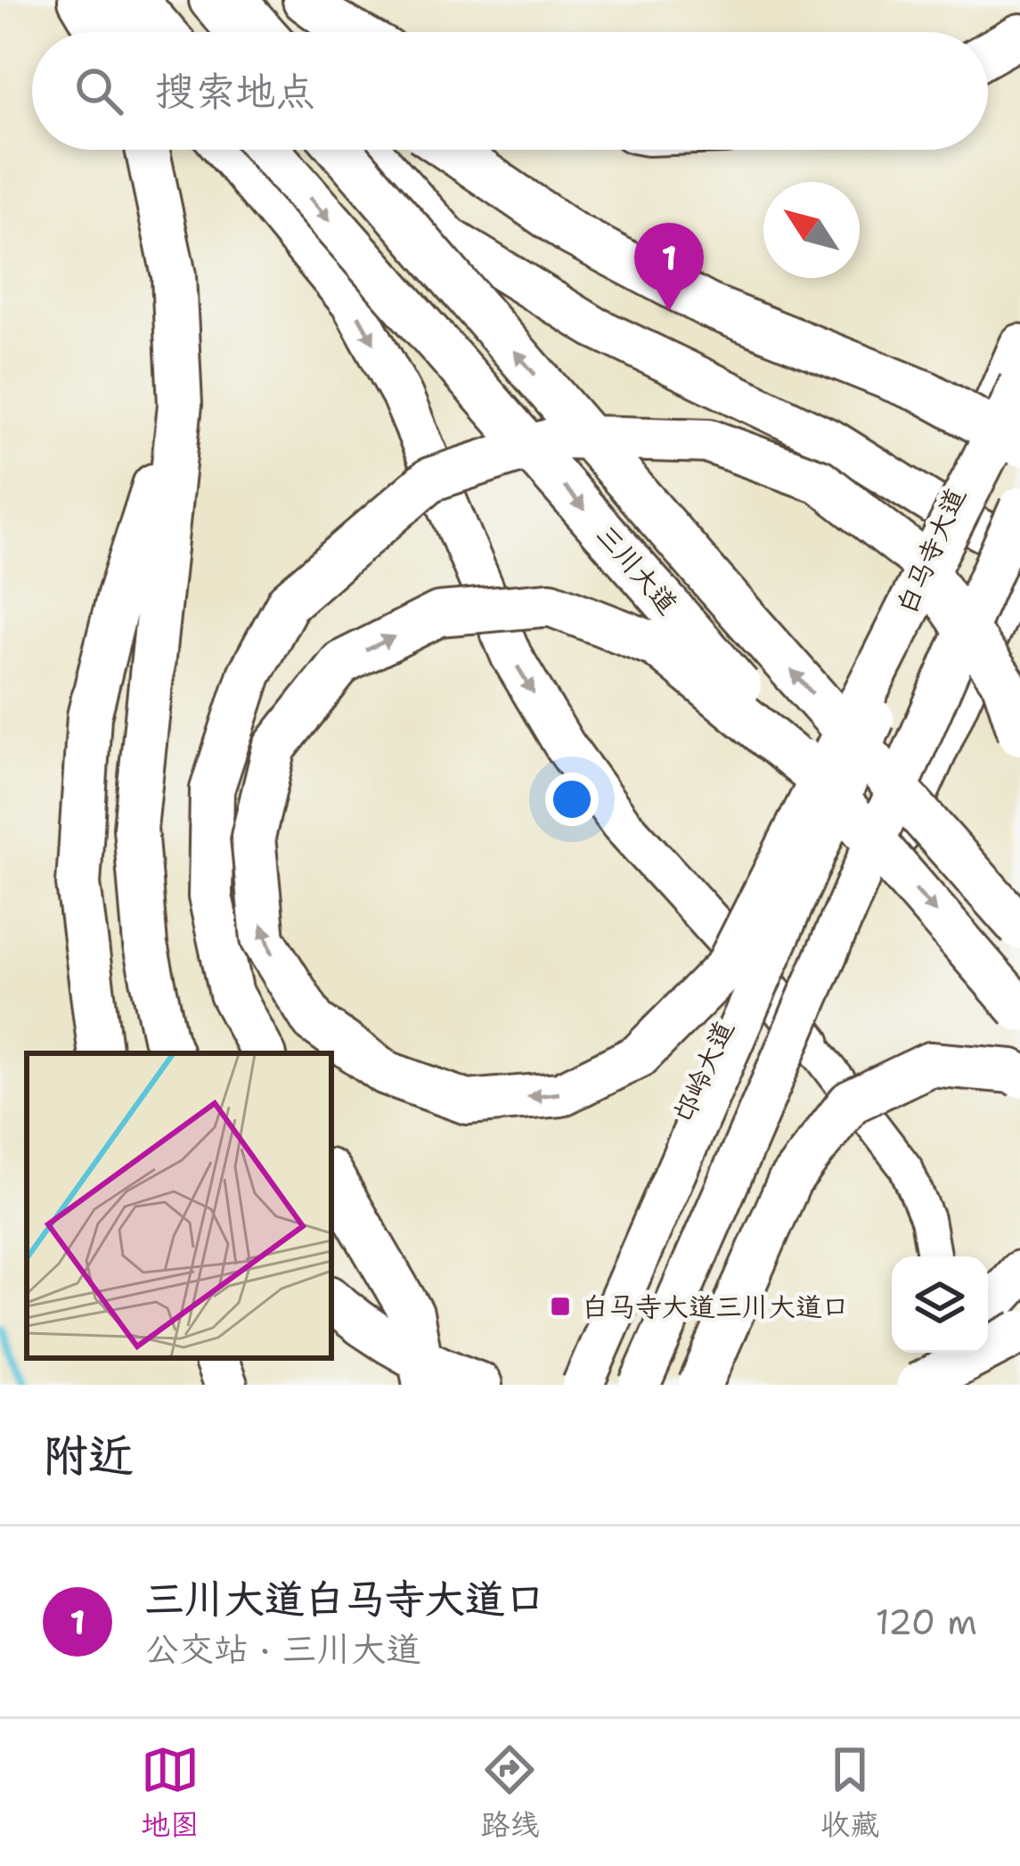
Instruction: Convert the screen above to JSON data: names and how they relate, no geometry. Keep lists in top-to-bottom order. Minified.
{"streets":{"highway":["三川大道"],"main road":["白马寺大道","邙岭大道"]},"crossings":[["白马寺大道","三川大道"],["白马寺大道","邙岭大道"],["三川大道","邙岭大道"]],"places":{"transit":["白马寺大道三川大道口"]},"north":"top left","page":{"search":"搜索地点","pins":"1","heading":"附近","list":[{"mark":"1","name":"三川大道白马寺大道口","note":"公交站 · 三川大道","value":"120 m"}],"nav":["地图","路线","收藏"]}}
